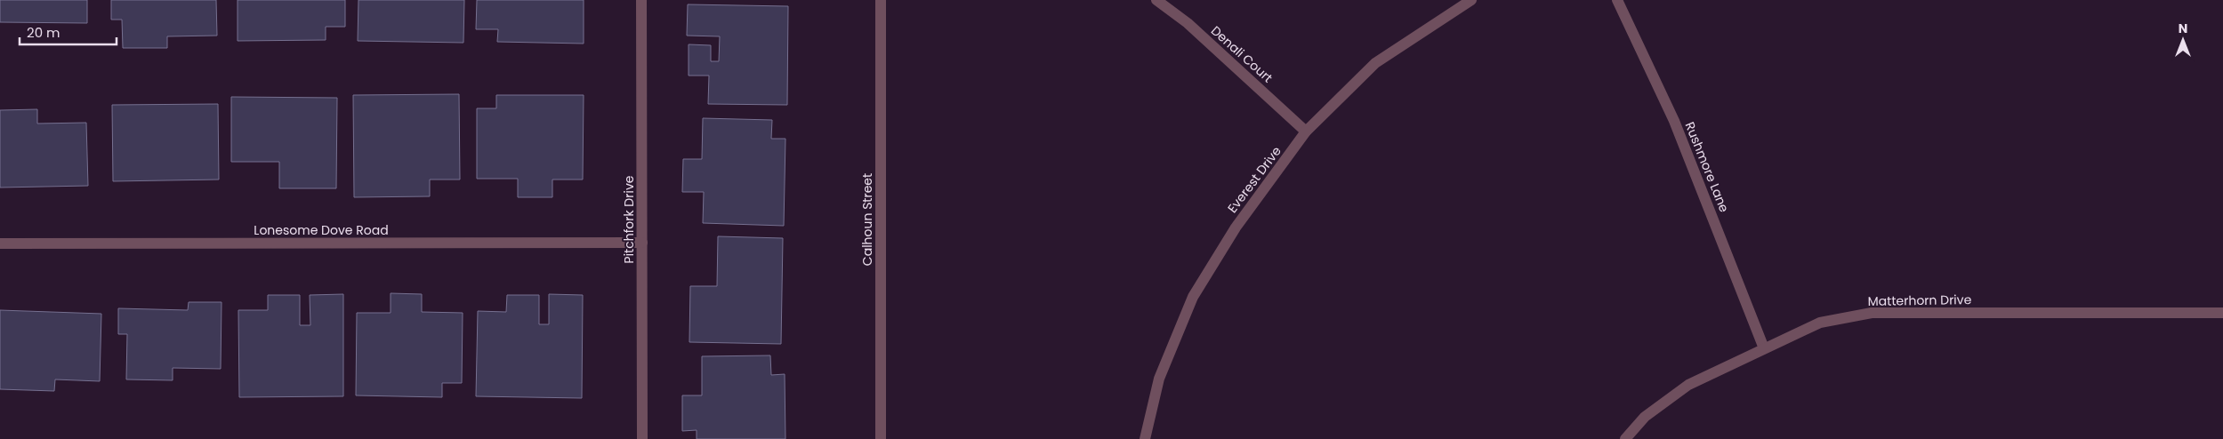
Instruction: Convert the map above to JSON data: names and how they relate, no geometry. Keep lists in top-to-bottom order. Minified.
{"streets":{"street":["Denali Court","Rushmore Lane","Everest Drive","Pitchfork Drive","Calhoun Street","Lonesome Dove Road","Matterhorn Drive"]},"crossings":[["Denali Court","Everest Drive"],["Rushmore Lane","Matterhorn Drive"],["Pitchfork Drive","Lonesome Dove Road"]],"scale_bar":"20 m","north":"top"}
